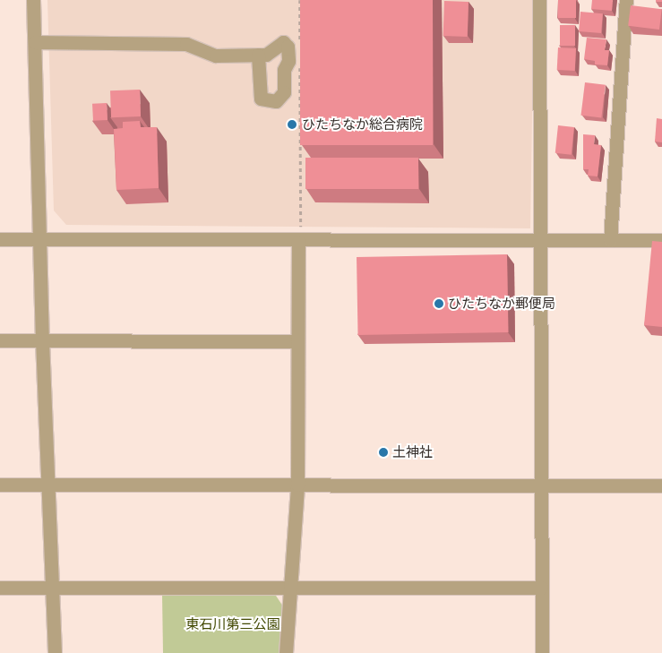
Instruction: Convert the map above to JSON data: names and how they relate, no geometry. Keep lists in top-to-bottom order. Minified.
{"parks":["東石川第三公園"],"places":["ひたちなか総合病院","ひたちなか郵便局","土神社"]}
